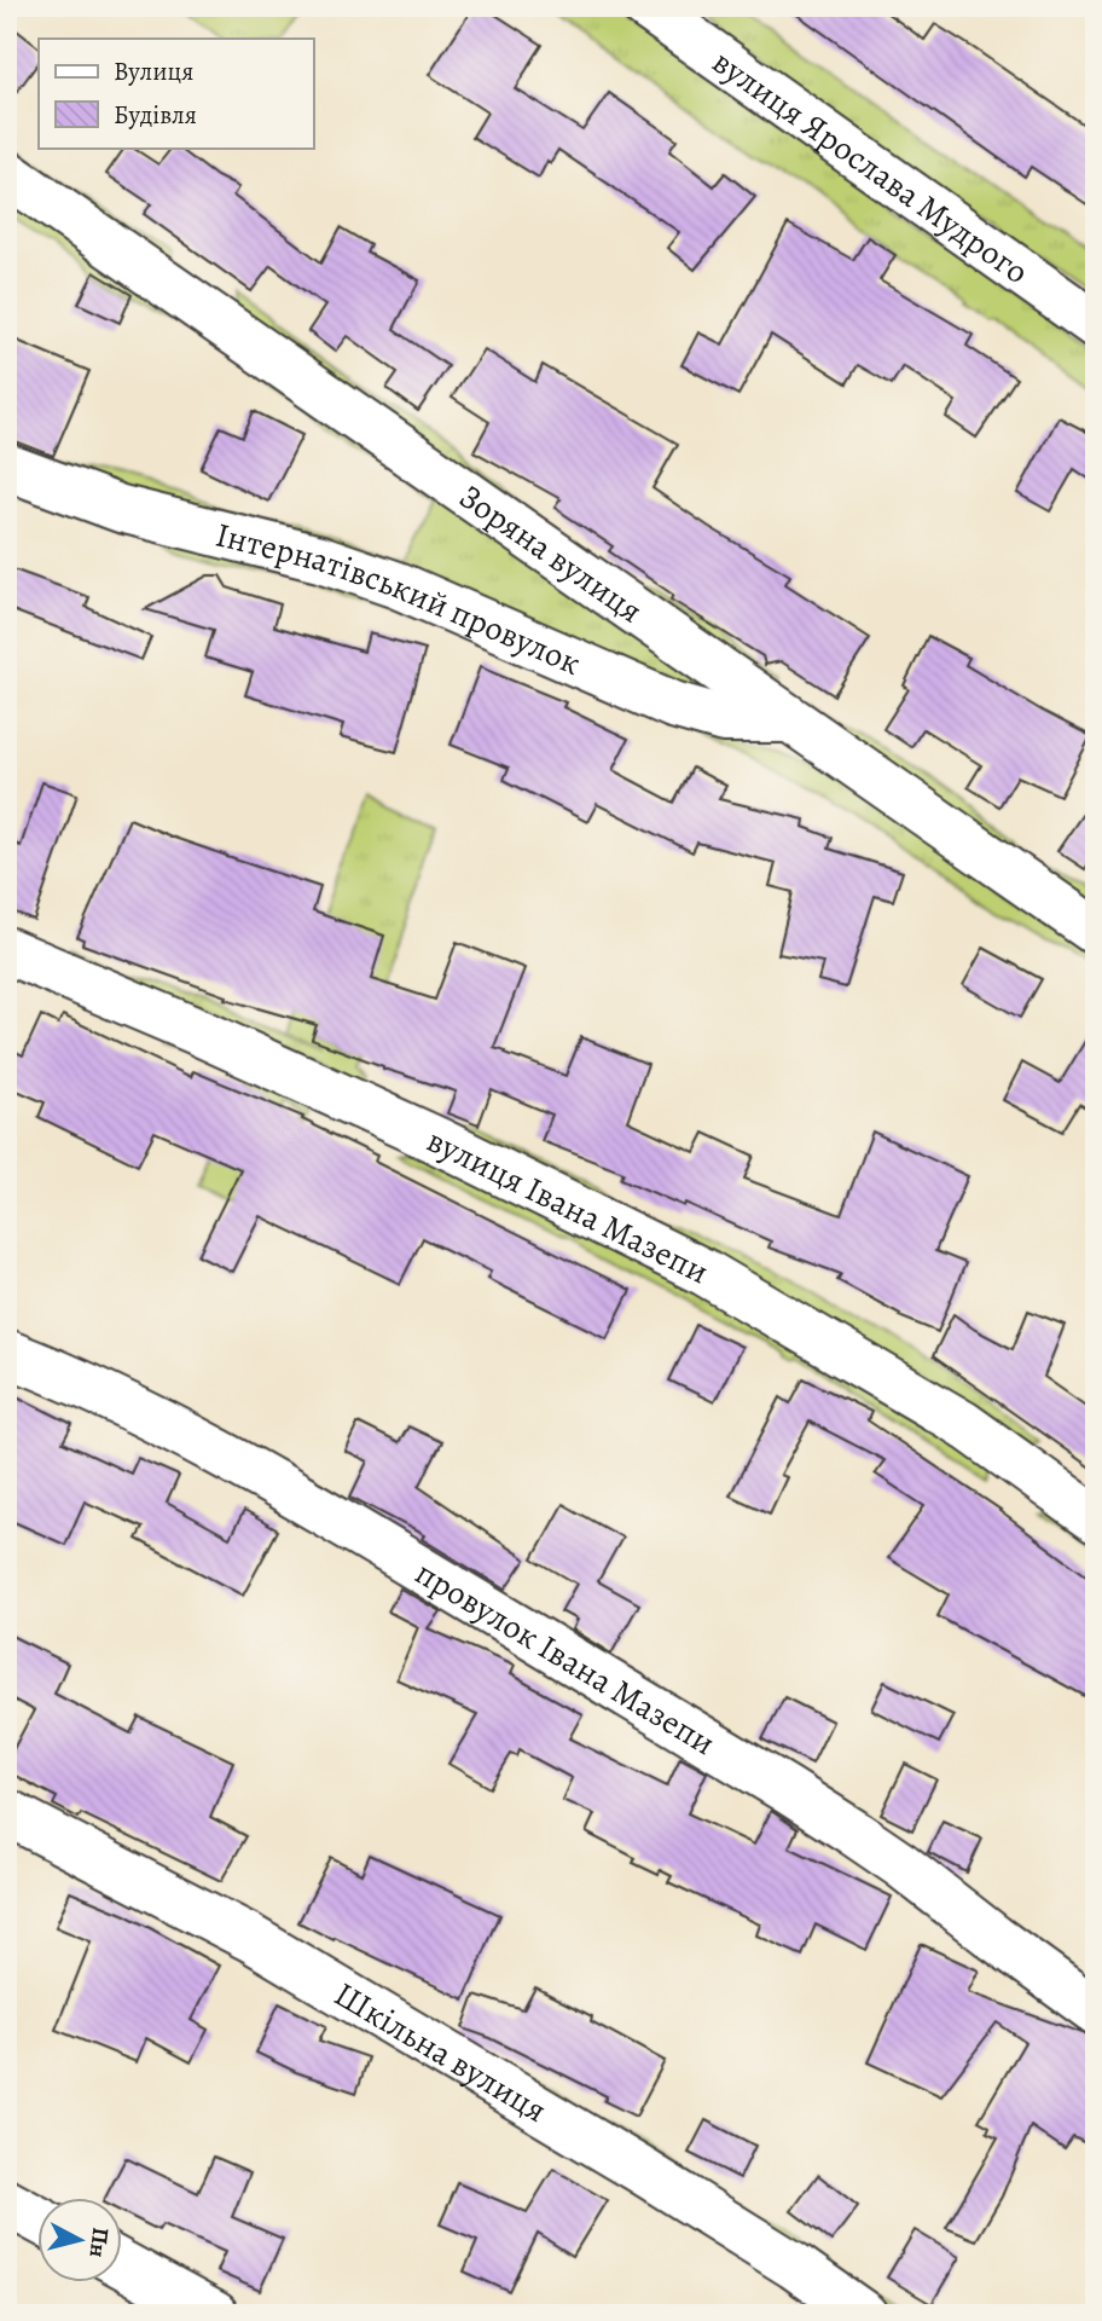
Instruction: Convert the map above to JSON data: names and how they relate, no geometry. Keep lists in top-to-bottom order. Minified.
{"streets":{"street":["вулиця Ярослава Мудрого","Зоряна вулиця","Інтернатівський провулок","вулиця Івана Мазепи","провулок Івана Мазепи","Шкільна вулиця"]},"crossings":[["Зоряна вулиця","Інтернатівський провулок"]],"legend":["Вулиця","Будівля"],"north":"right"}
